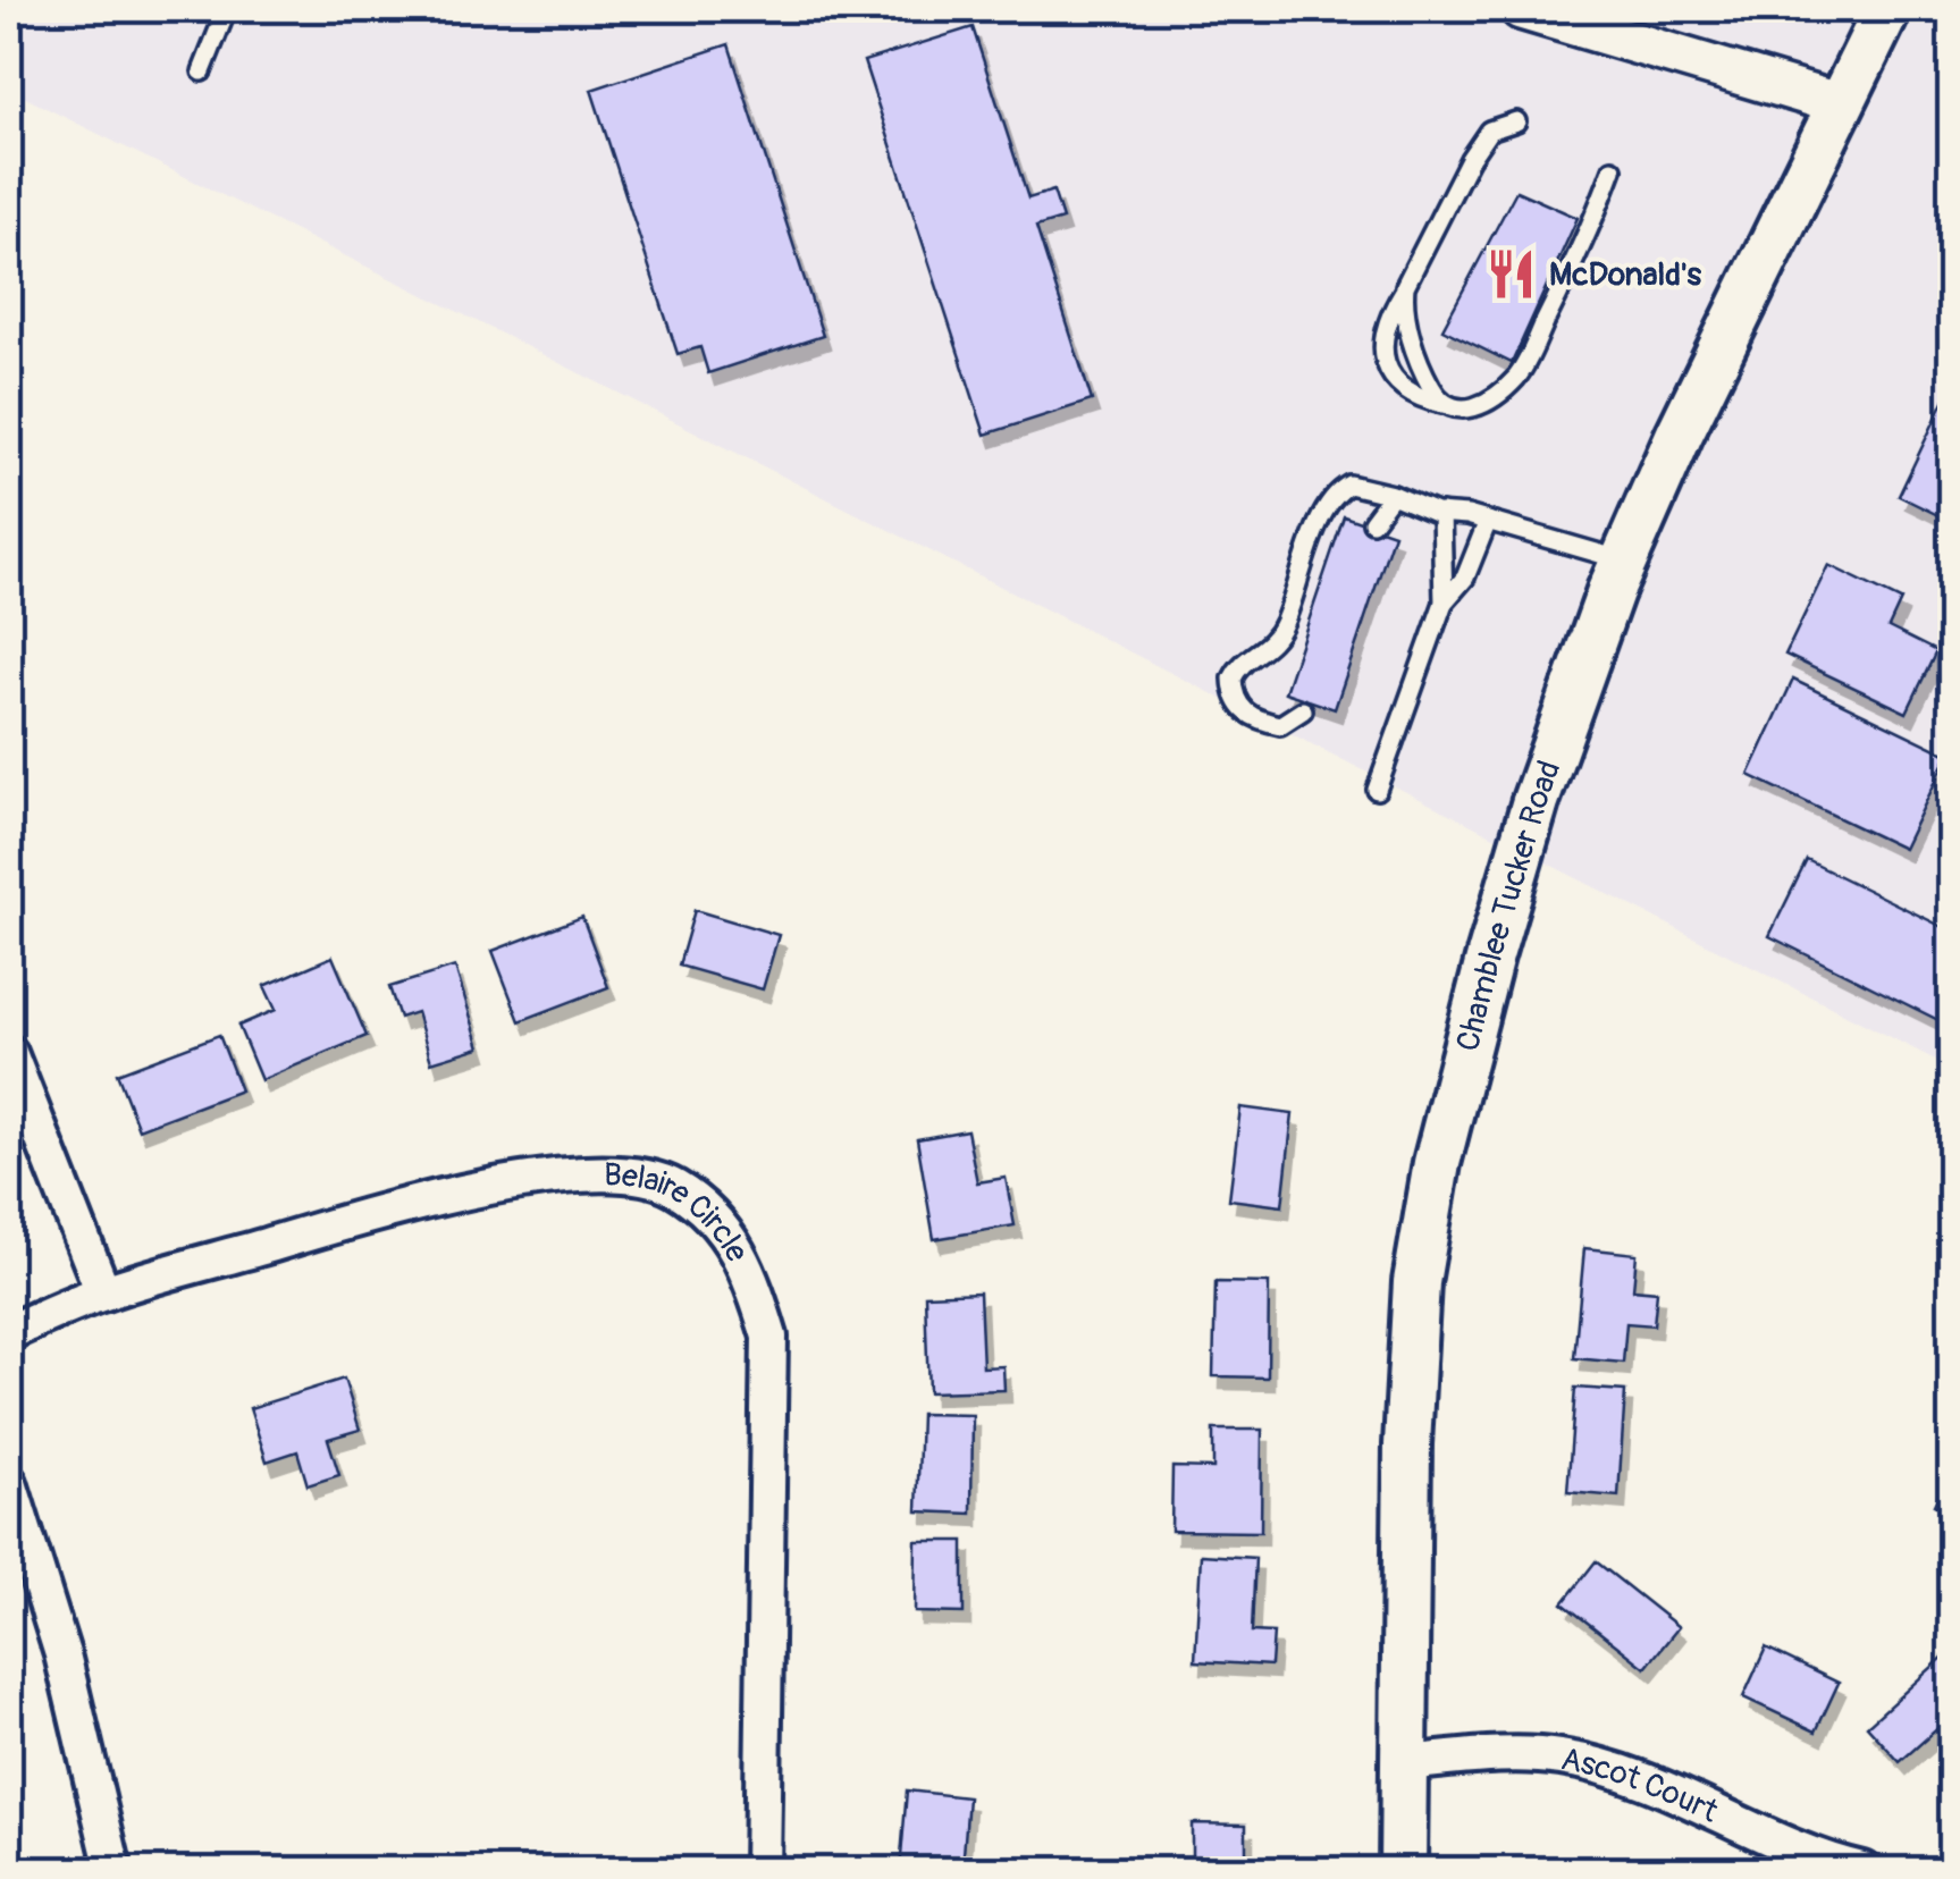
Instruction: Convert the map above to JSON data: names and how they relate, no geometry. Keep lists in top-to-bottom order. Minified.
{"streets":{"main road":["Chamblee Tucker Road"],"street":["Belaire Circle","Ascot Court"]},"crossings":[["Chamblee Tucker Road","Ascot Court"]],"places":{"restaurant":["McDonald's"]}}
